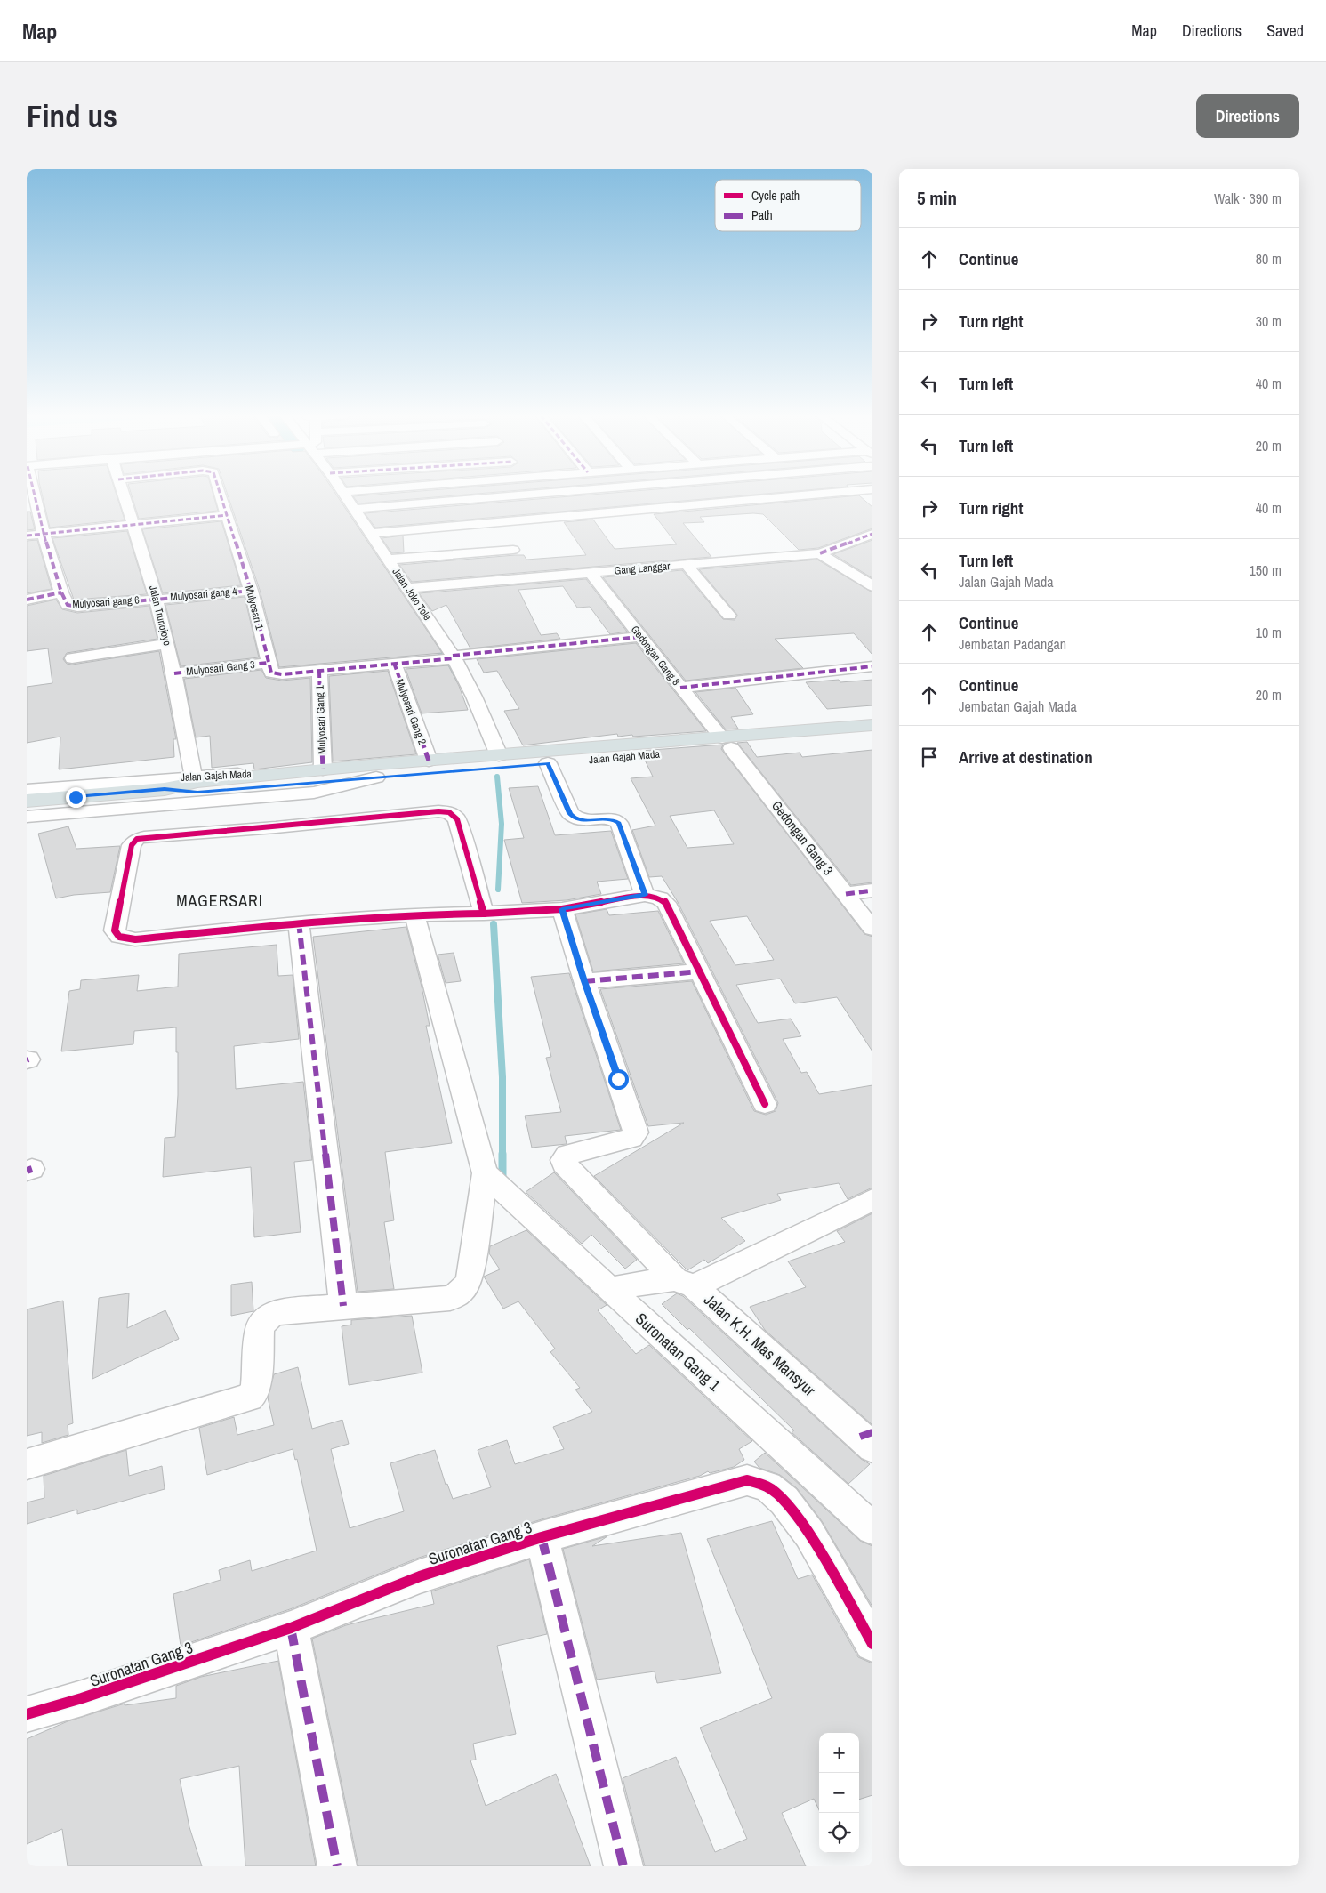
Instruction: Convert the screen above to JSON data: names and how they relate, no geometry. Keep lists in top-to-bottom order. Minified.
{"streets":{"main road":["Jalan Gajah Mada"],"street":["Gang Langgar","Mulyosari gang 4","Jalan Joko Tole","Mulyosari gang 6","Mulyosari 1","Jalan Trunojoyo","Gedongan Gang 8","Mulyosari Gang 3","Mulyosari Gang 2","Mulyosari Gang 1","Gedongan Gang 3","Jalan K.H. Mas Mansyur","Suronatan Gang 1","Suronatan Gang 3"]},"crossings":[["Gang Langgar","Jalan Joko Tole"],["Gang Langgar","Gedongan Gang 8"],["Mulyosari gang 4","Mulyosari gang 6"],["Mulyosari gang 4","Mulyosari 1"],["Mulyosari gang 4","Jalan Trunojoyo"],["Jalan Joko Tole","Jalan Gajah Mada"],["Mulyosari gang 6","Jalan Trunojoyo"],["Mulyosari 1","Mulyosari Gang 3"],["Jalan Trunojoyo","Mulyosari Gang 3"],["Jalan Trunojoyo","Jalan Gajah Mada"],["Gedongan Gang 8","Jalan Gajah Mada"],["Gedongan Gang 8","Gedongan Gang 3"],["Mulyosari Gang 2","Jalan Gajah Mada"],["Mulyosari Gang 1","Jalan Gajah Mada"],["Jalan Gajah Mada","Gedongan Gang 3"]],"districts":["MAGERSARI"],"legend":["Cycle path","Path"],"page":{"header":"Map","nav":["Map","Directions","Saved"],"buttons":"Directions","title":"Find us","heading":["5 min","Walk · 390 m"],"list":[["Continue","80 m"],["Turn right","30 m"],["Turn left","40 m"],["Turn left","20 m"],["Turn right","40 m"],["Turn left","Jalan Gajah Mada","150 m"],["Continue","Jembatan Padangan","10 m"],["Continue","Jembatan Gajah Mada","20 m"],"Arrive at destination"],"map_buttons":["+","−"]}}
